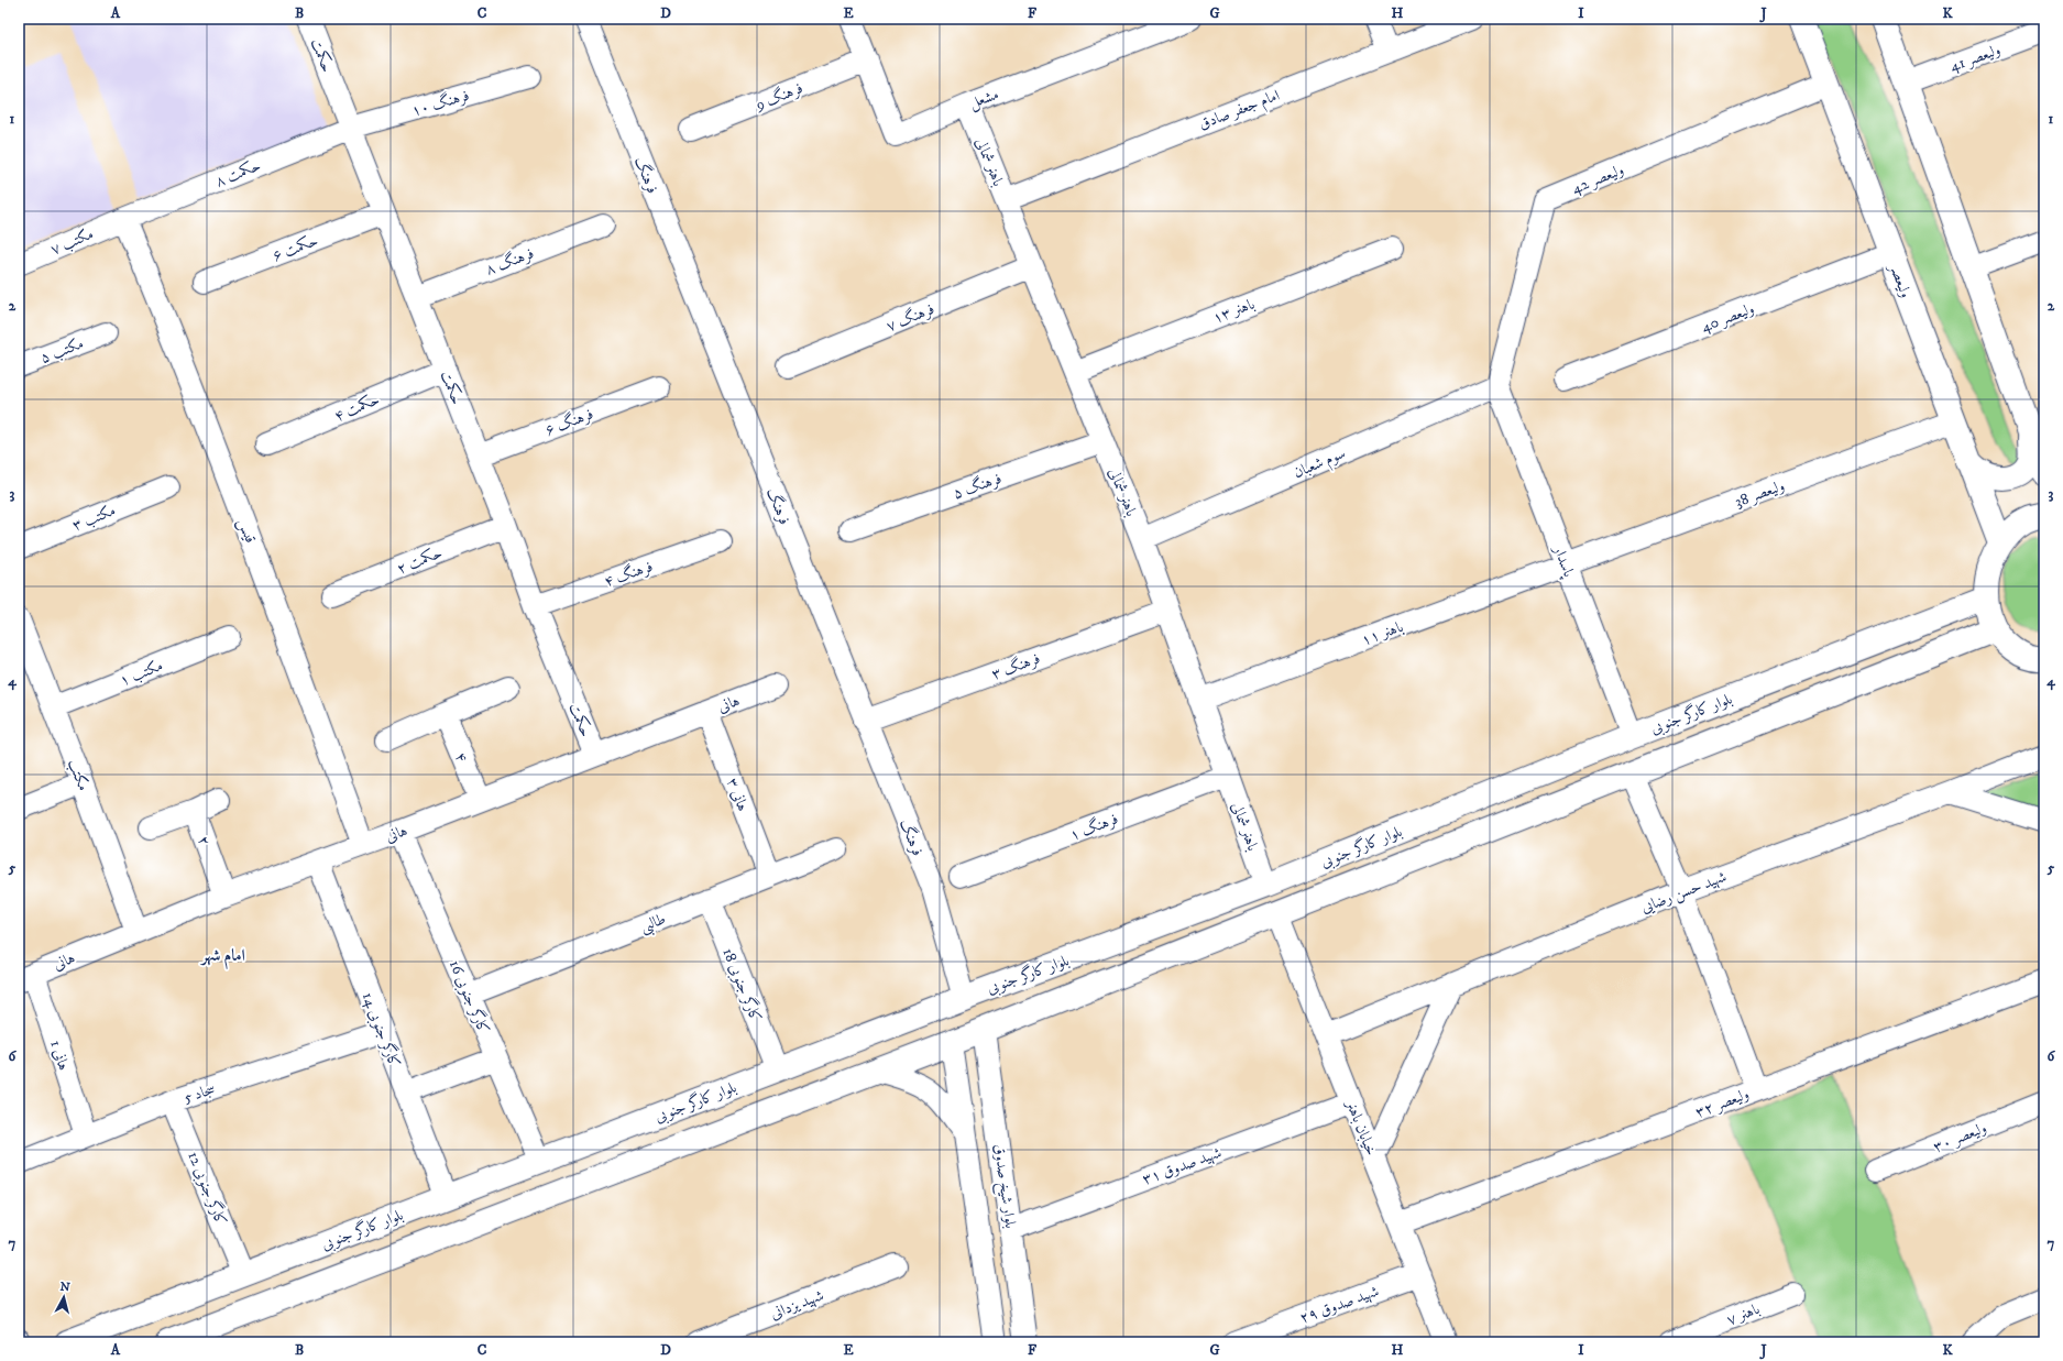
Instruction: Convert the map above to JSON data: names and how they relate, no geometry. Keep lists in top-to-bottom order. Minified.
{"streets":{"main road":["ولیعصر","بلوار کارگر جنوبی"],"street":["حکمت","ولیعصر 41","فرهنگ 9","مشعل","فرهنگ ۱۰","امام جعفر صادق","باهنر شمالی","حکمت ۸","فرهنگ","ولیعصر 42","مکتب ۷","حکمت ۶","فرهنگ ۸","باهنر ۱۳","فرهنگ ۷","ولیعصر 40","مکتب ۵","حکمت ۴","فرهنگ ۶","سوم شعبان","فرهنگ ۵","ولیعصر 38","مکتب ۳","قیس","حکمت ۲","پاسدار","فرهنگ ۴","باهنر ۱۱","فرهنگ ۳","مکتب ۱","هانی","۴","مکتب","هانی ۳","فرهنگ ۱","۲","شهید حسن رضایی","طالبی","کارگر جنوبی 18","کارگر جنوبی 16","کارگر جنوبی 14","هانی 1","سجاد 5","ولیعصر ۳۲","خیابان باهنر","ولیعصر ۳۰","شهید صدوق ۳۱","بلوار شیخ صدوق","کارگر جنوبی 12","شهید یزدانی","شهید صدوق ۲۹","باهنر ۷"]},"crossings":[["حکمت","فرهنگ ۱۰"],["حکمت","حکمت ۸"],["حکمت","حکمت ۶"],["حکمت","فرهنگ ۸"],["حکمت","حکمت ۴"],["حکمت","فرهنگ ۶"],["حکمت","حکمت ۲"],["حکمت","فرهنگ ۴"],["حکمت","هانی"],["فرهنگ 9","مشعل"],["مشعل","باهنر شمالی"],["فرهنگ ۱۰","حکمت ۸"],["امام جعفر صادق","باهنر شمالی"],["باهنر شمالی","باهنر ۱۳"],["باهنر شمالی","فرهنگ ۷"],["باهنر شمالی","سوم شعبان"],["باهنر شمالی","فرهنگ ۵"],["باهنر شمالی","باهنر ۱۱"],["باهنر شمالی","فرهنگ ۳"],["باهنر شمالی","بلوار کارگر جنوبی"],["باهنر شمالی","فرهنگ ۱"],["حکمت ۸","مکتب ۷"],["حکمت ۸","قیس"],["فرهنگ","فرهنگ ۳"],["فرهنگ","بلوار کارگر جنوبی"],["ولیعصر 42","ولیعصر"],["ولیعصر 42","سوم شعبان"],["ولیعصر 42","پاسدار"],["مکتب ۷","قیس"],["ولیعصر","ولیعصر 40"],["ولیعصر","ولیعصر 38"],["سوم شعبان","پاسدار"],["ولیعصر 38","پاسدار"],["ولیعصر 38","باهنر ۱۱"],["قیس","هانی"],["پاسدار","باهنر ۱۱"],["پاسدار","بلوار کارگر جنوبی"],["مکتب ۱","مکتب"],["هانی","۴"],["هانی","مکتب"],["هانی","هانی ۳"],["هانی","۲"],["هانی","کارگر جنوبی 16"],["هانی","کارگر جنوبی 14"],["هانی","هانی 1"],["بلوار کارگر جنوبی","کارگر جنوبی 18"],["بلوار کارگر جنوبی","کارگر جنوبی 16"],["بلوار کارگر جنوبی","کارگر جنوبی 14"],["بلوار کارگر جنوبی","خیابان باهنر"],["بلوار کارگر جنوبی","بلوار شیخ صدوق"],["بلوار کارگر جنوبی","کارگر جنوبی 12"],["هانی ۳","طالبی"],["شهید حسن رضایی","خیابان باهنر"],["طالبی","کارگر جنوبی 18"],["طالبی","کارگر جنوبی 16"],["کارگر جنوبی 14","سجاد 5"],["هانی 1","سجاد 5"],["سجاد 5","کارگر جنوبی 12"],["ولیعصر ۳۲","خیابان باهنر"],["خیابان باهنر","شهید صدوق ۳۱"],["خیابان باهنر","شهید صدوق ۲۹"],["شهید صدوق ۳۱","بلوار شیخ صدوق"]],"districts":["امام شهر"],"north":"top","grid":{"columns":["A","B","C","D","E","F","G","H","I","J","K"],"rows":["1","2","3","4","5","6","7"]}}
